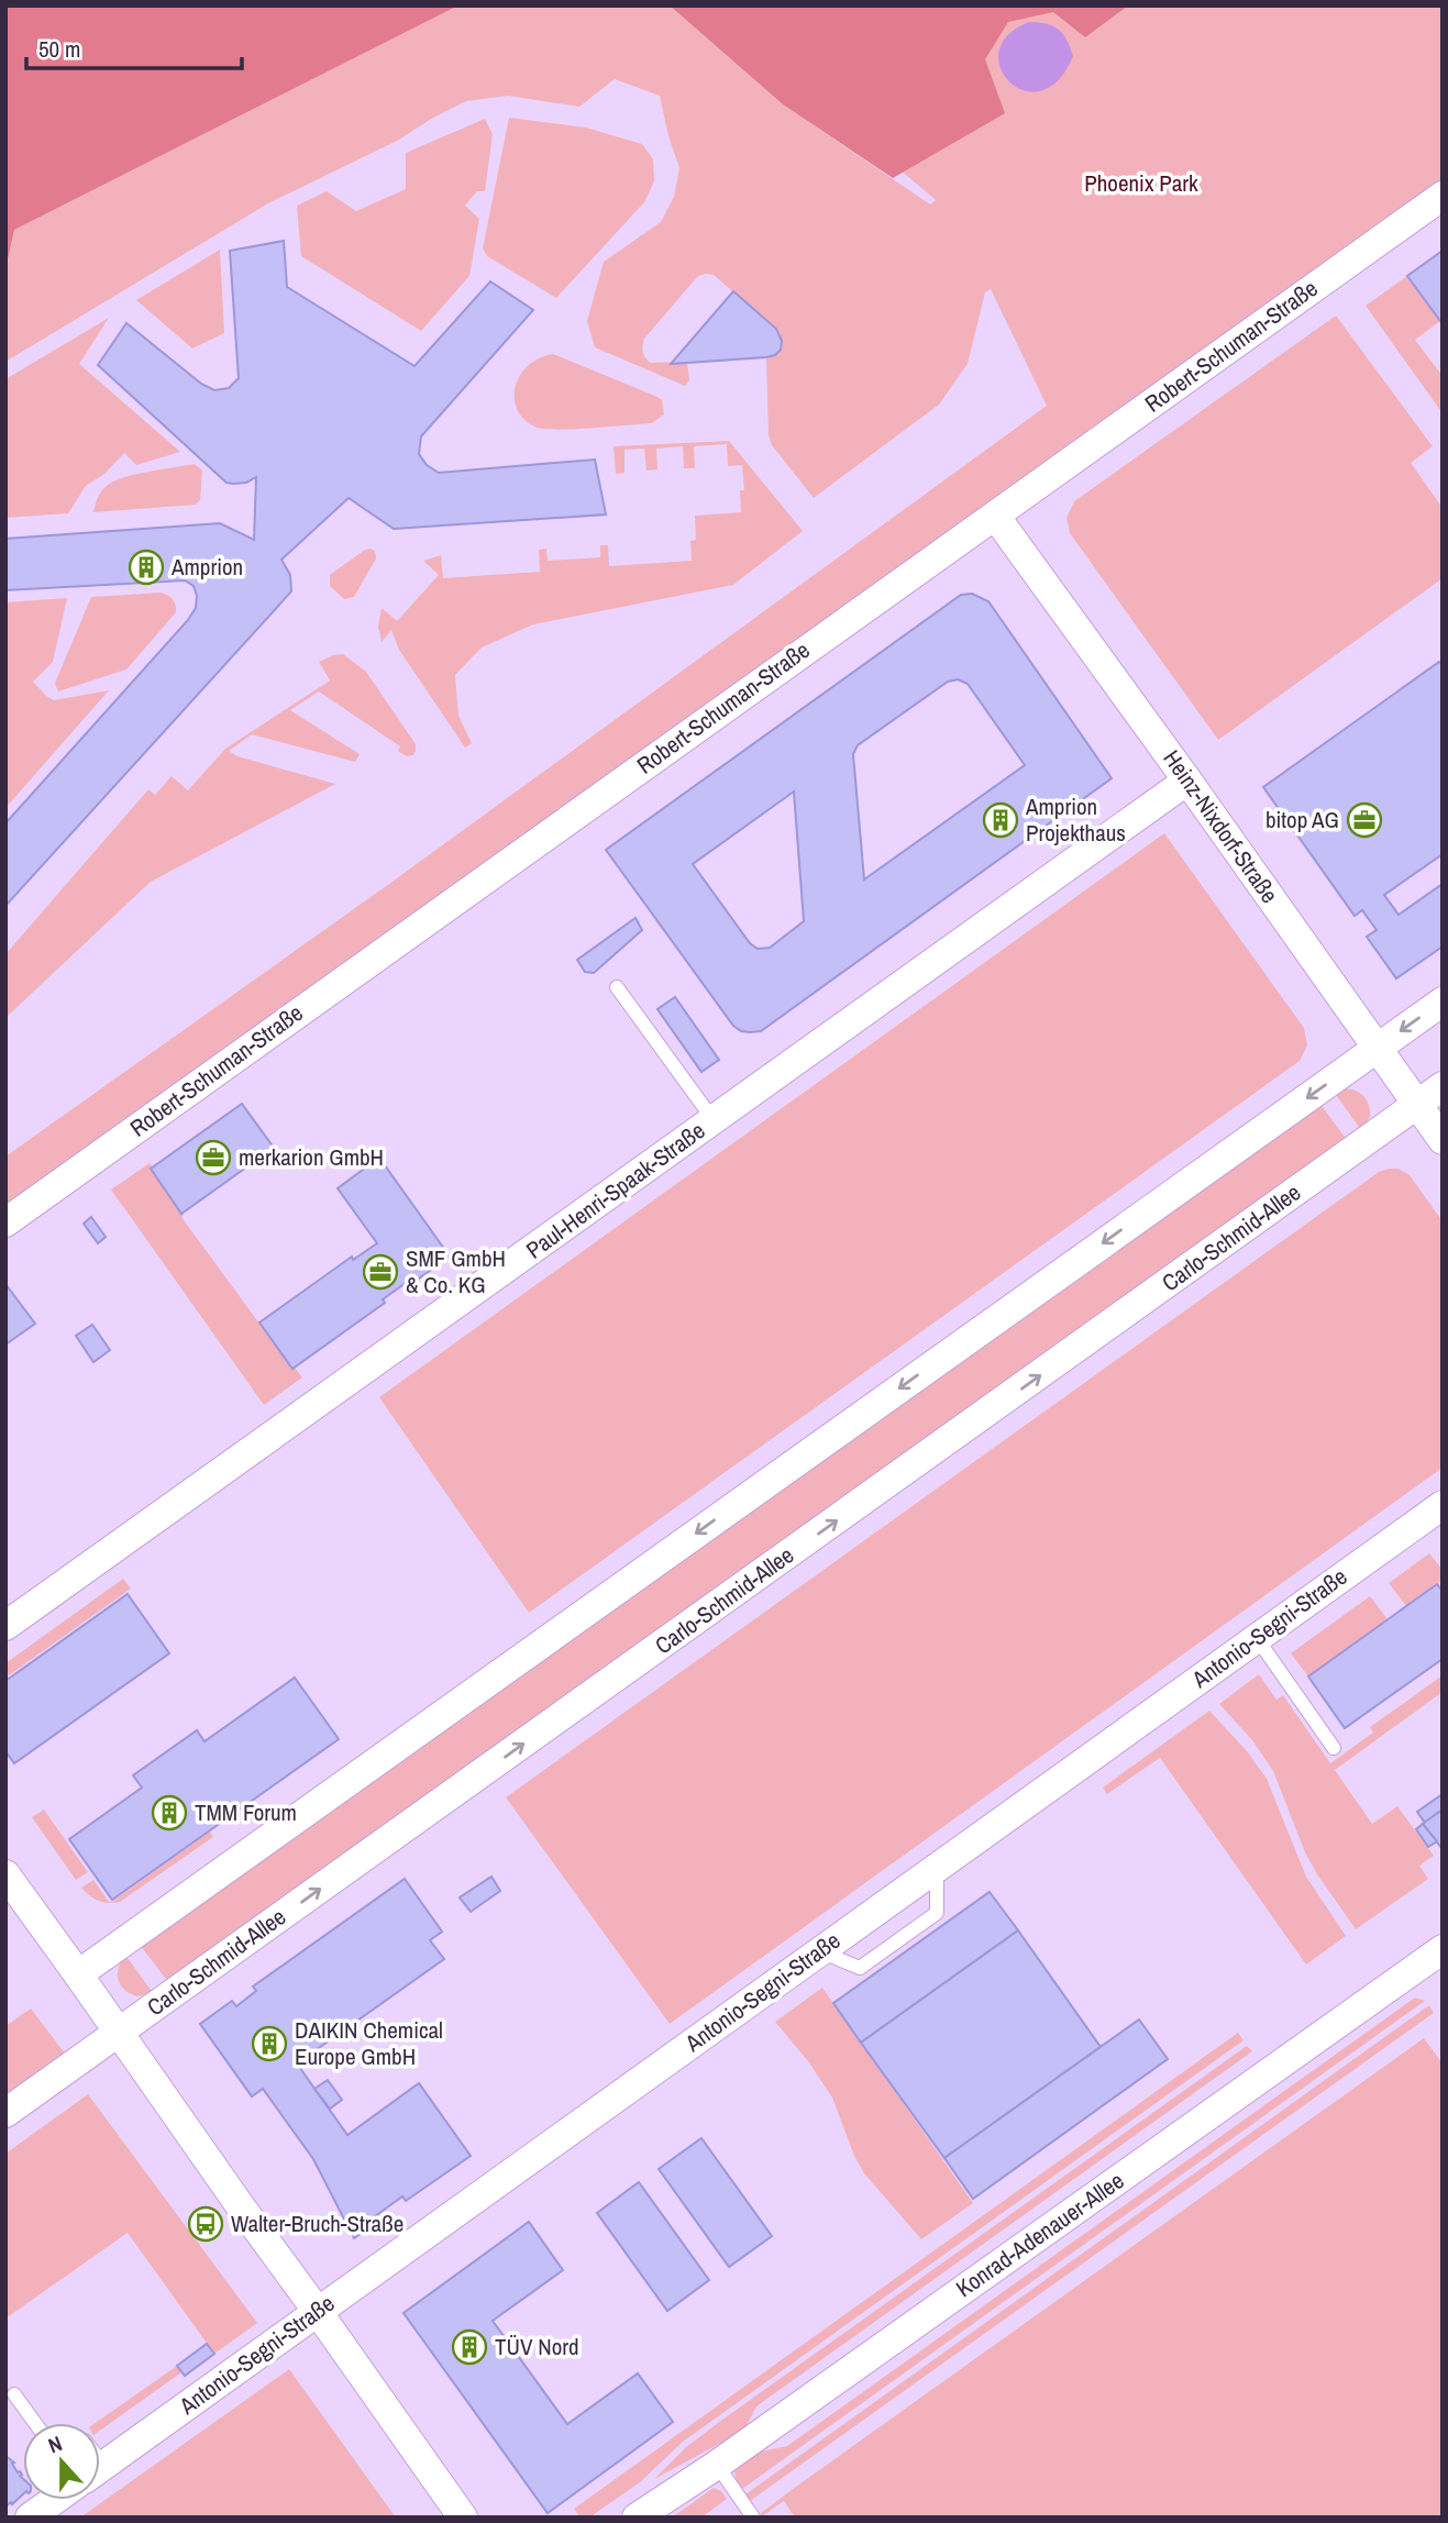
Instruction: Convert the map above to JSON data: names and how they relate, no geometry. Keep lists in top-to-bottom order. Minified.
{"streets":{"street":["Robert-Schuman-Straße","Heinz-Nixdorf-Straße","Paul-Henri-Spaak-Straße","Carlo-Schmid-Allee","Antonio-Segni-Straße","Konrad-Adenauer-Allee"]},"crossings":[["Robert-Schuman-Straße","Heinz-Nixdorf-Straße"],["Heinz-Nixdorf-Straße","Paul-Henri-Spaak-Straße"],["Heinz-Nixdorf-Straße","Carlo-Schmid-Allee"]],"parks":["Phoenix Park"],"places":{"building":["Amprion","Amprion Projekthaus","TMM Forum","DAIKIN Chemical Europe GmbH","TÜV Nord"],"office":["bitop AG","merkarion GmbH","SMF GmbH & Co. KG"],"bus stop":["Walter-Bruch-Straße"]},"scale_bar":"50 m","north":"top"}
